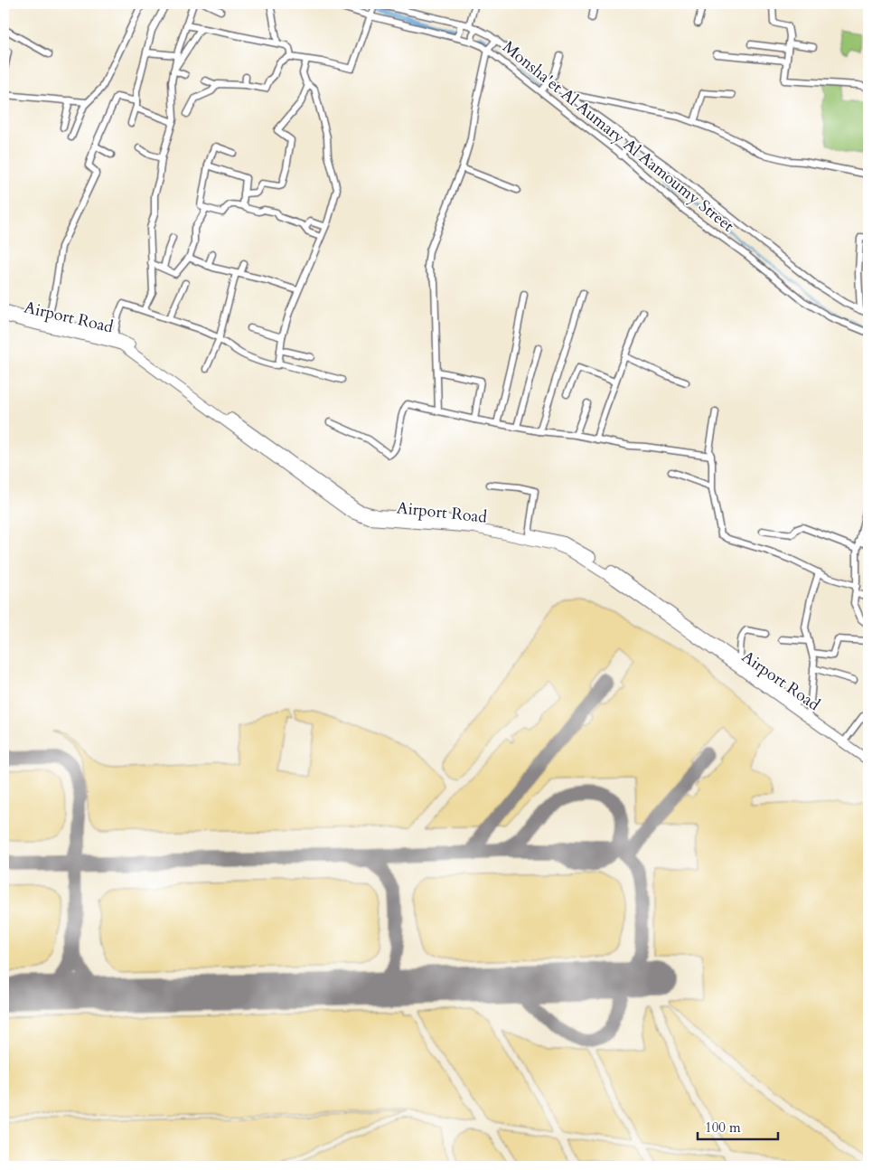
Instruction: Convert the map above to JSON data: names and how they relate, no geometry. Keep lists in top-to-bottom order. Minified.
{"streets":{"main road":["Airport Road"],"street":["Monsha'et Al Aumary Al Aamoumy Street"]},"scale_bar":"100 m"}
